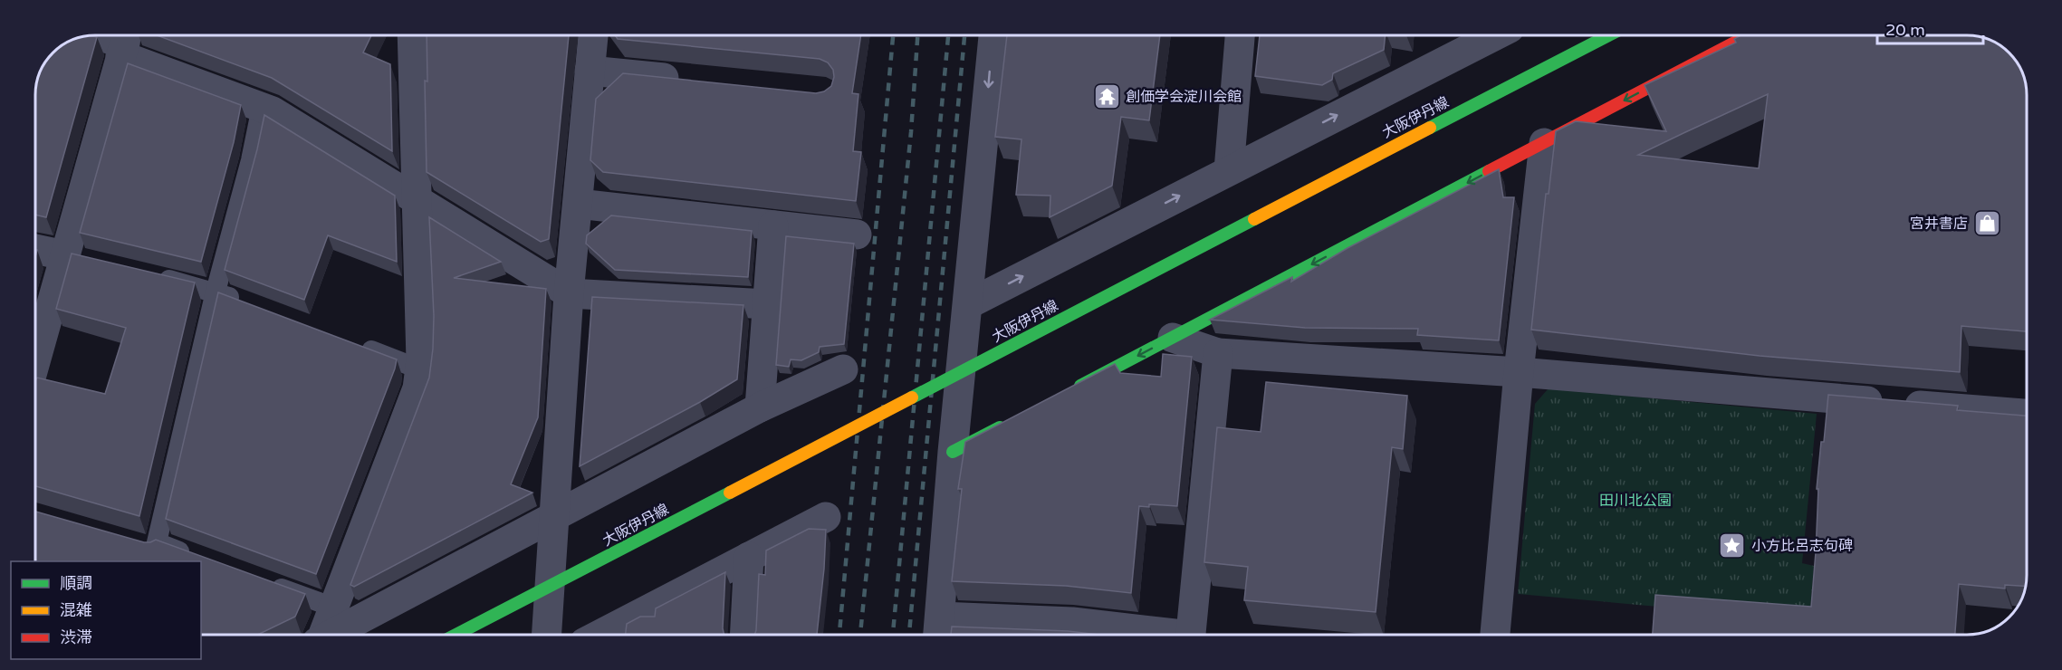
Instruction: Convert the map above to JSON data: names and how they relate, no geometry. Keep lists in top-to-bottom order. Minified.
{"streets":{"main road":["大阪伊丹線"]},"parks":["田川北公園"],"places":{"temple":["創価学会淀川会館"],"shop":["宮井書店"],"place":["小方比呂志句碑"]},"legend":["順調","混雑","渋滞"],"scale_bar":"20 m"}
